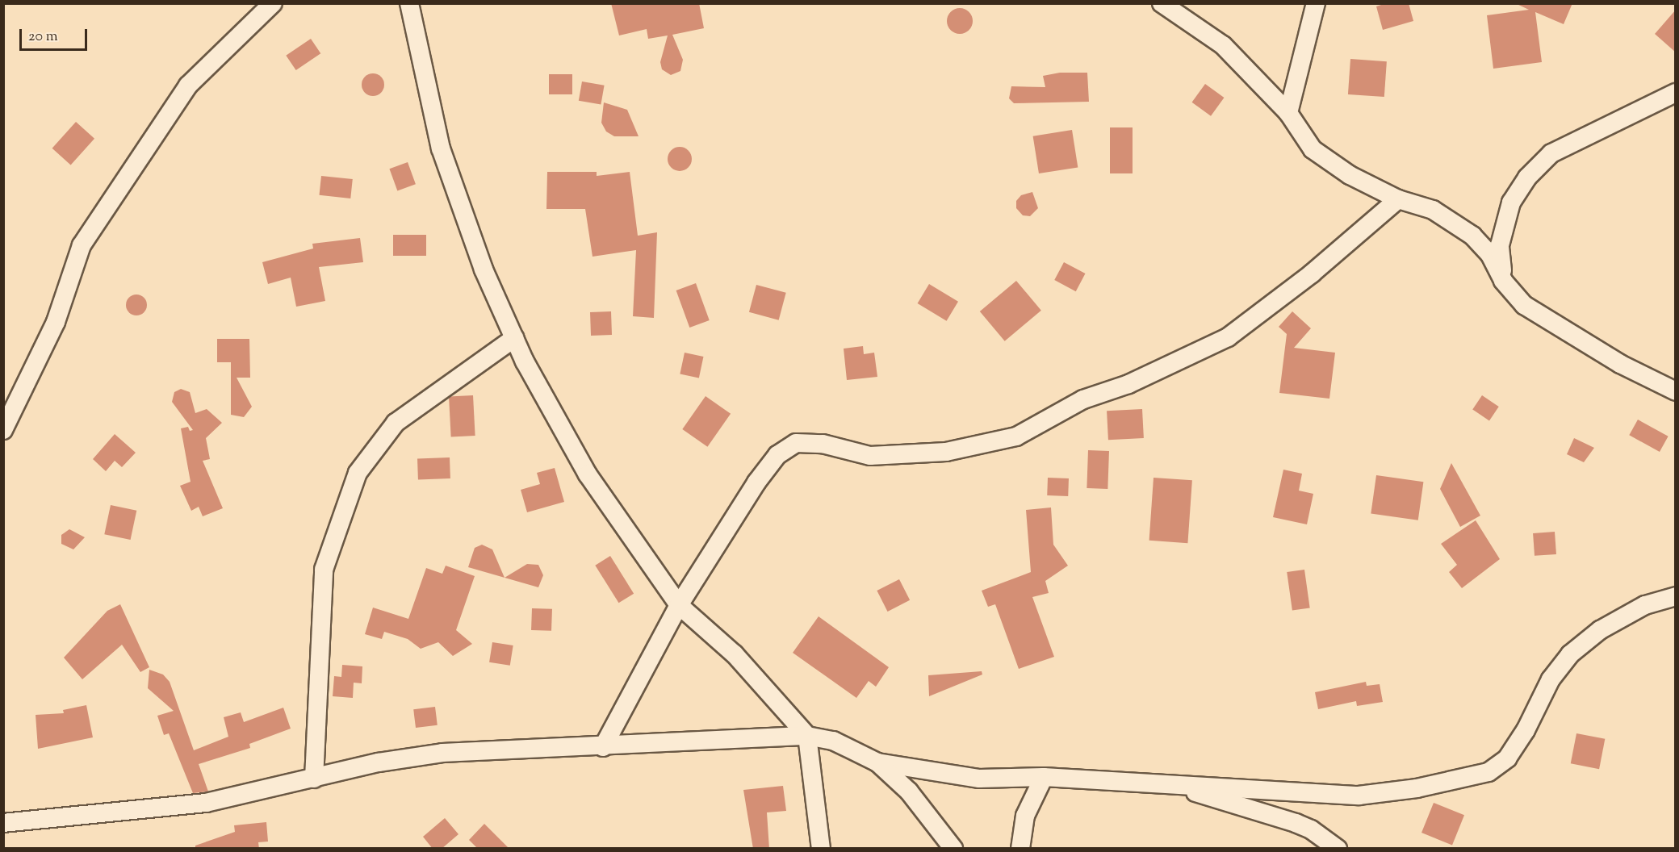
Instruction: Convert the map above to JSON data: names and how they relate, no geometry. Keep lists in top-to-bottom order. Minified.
{"scale_bar":"20 m"}
